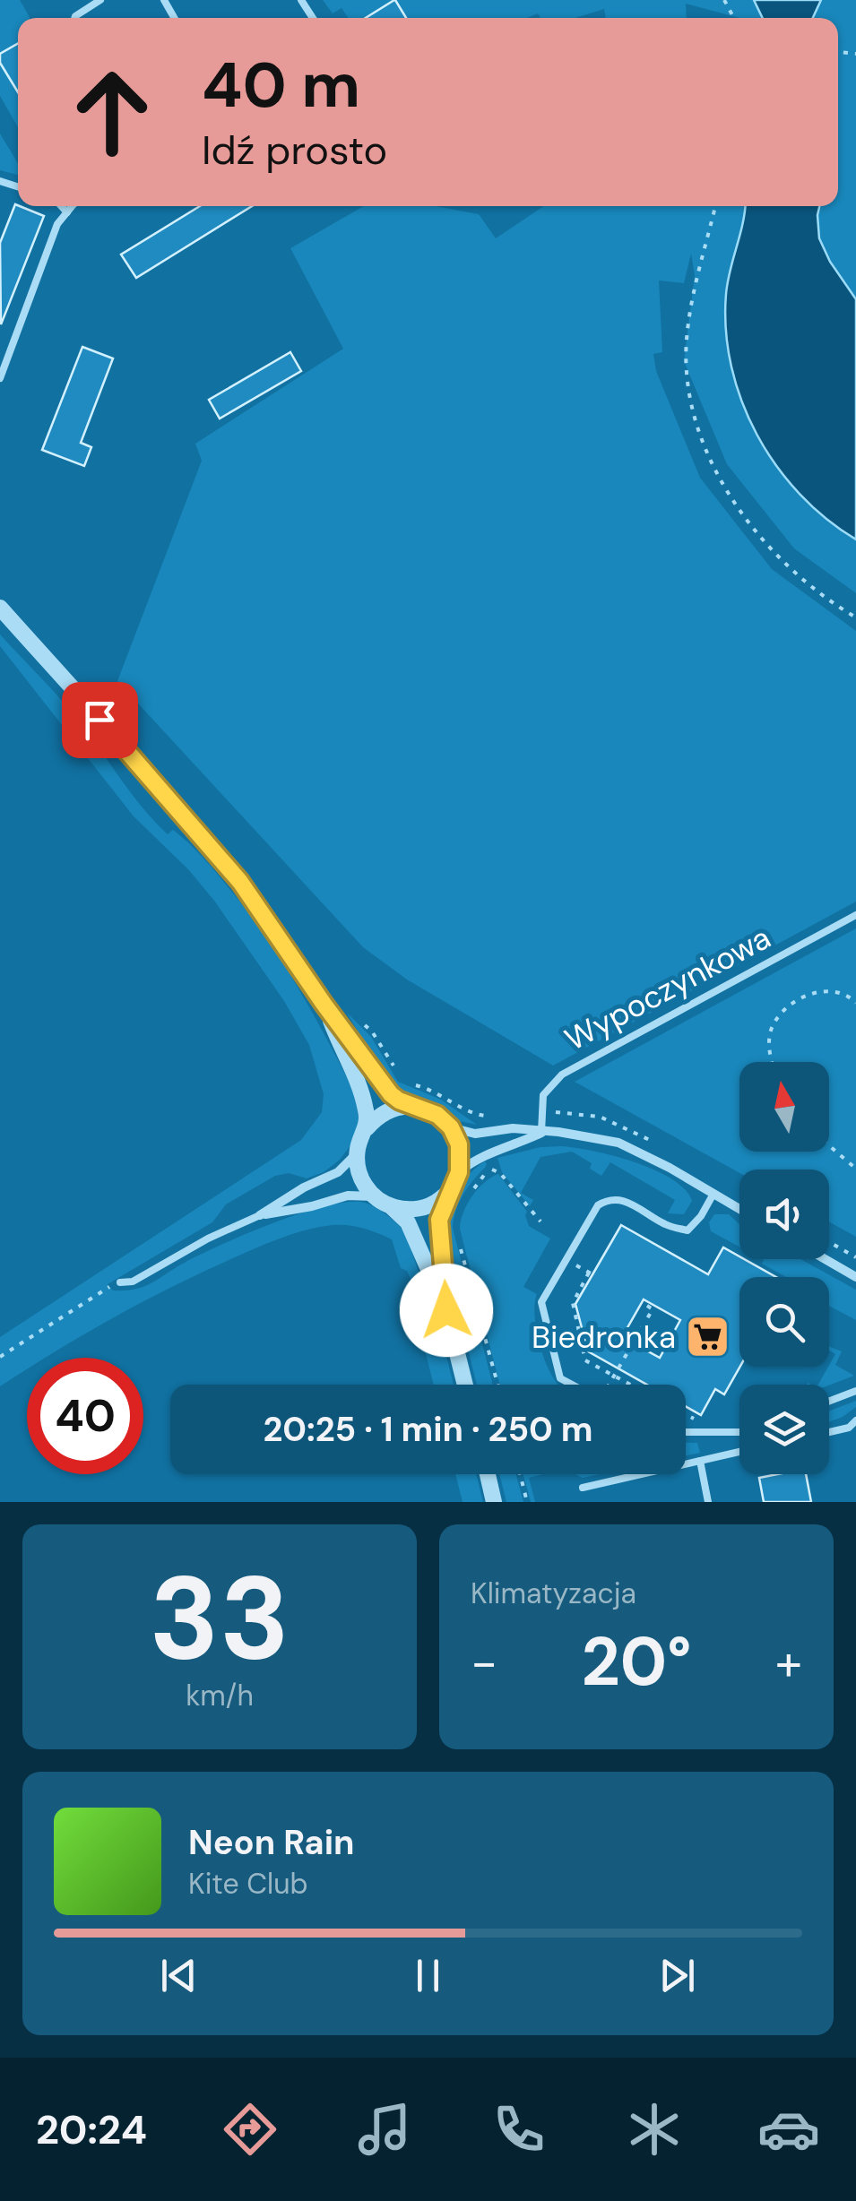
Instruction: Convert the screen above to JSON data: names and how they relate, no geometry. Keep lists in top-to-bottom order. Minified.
{"streets":{"lane":["Wypoczynkowa"]},"places":{"supermarket":["Biedronka"]},"north":"top","page":{"turn":["40 m","Idź prosto"],"limit":"40","trip":"20:25 · 1 min · 250 m","tile":[["33","km/h"],"Klimatyzacja"],"heat":["−","20°","+"],"song":["Neon Rain","Kite Club"],"tabs":"20:24"}}
